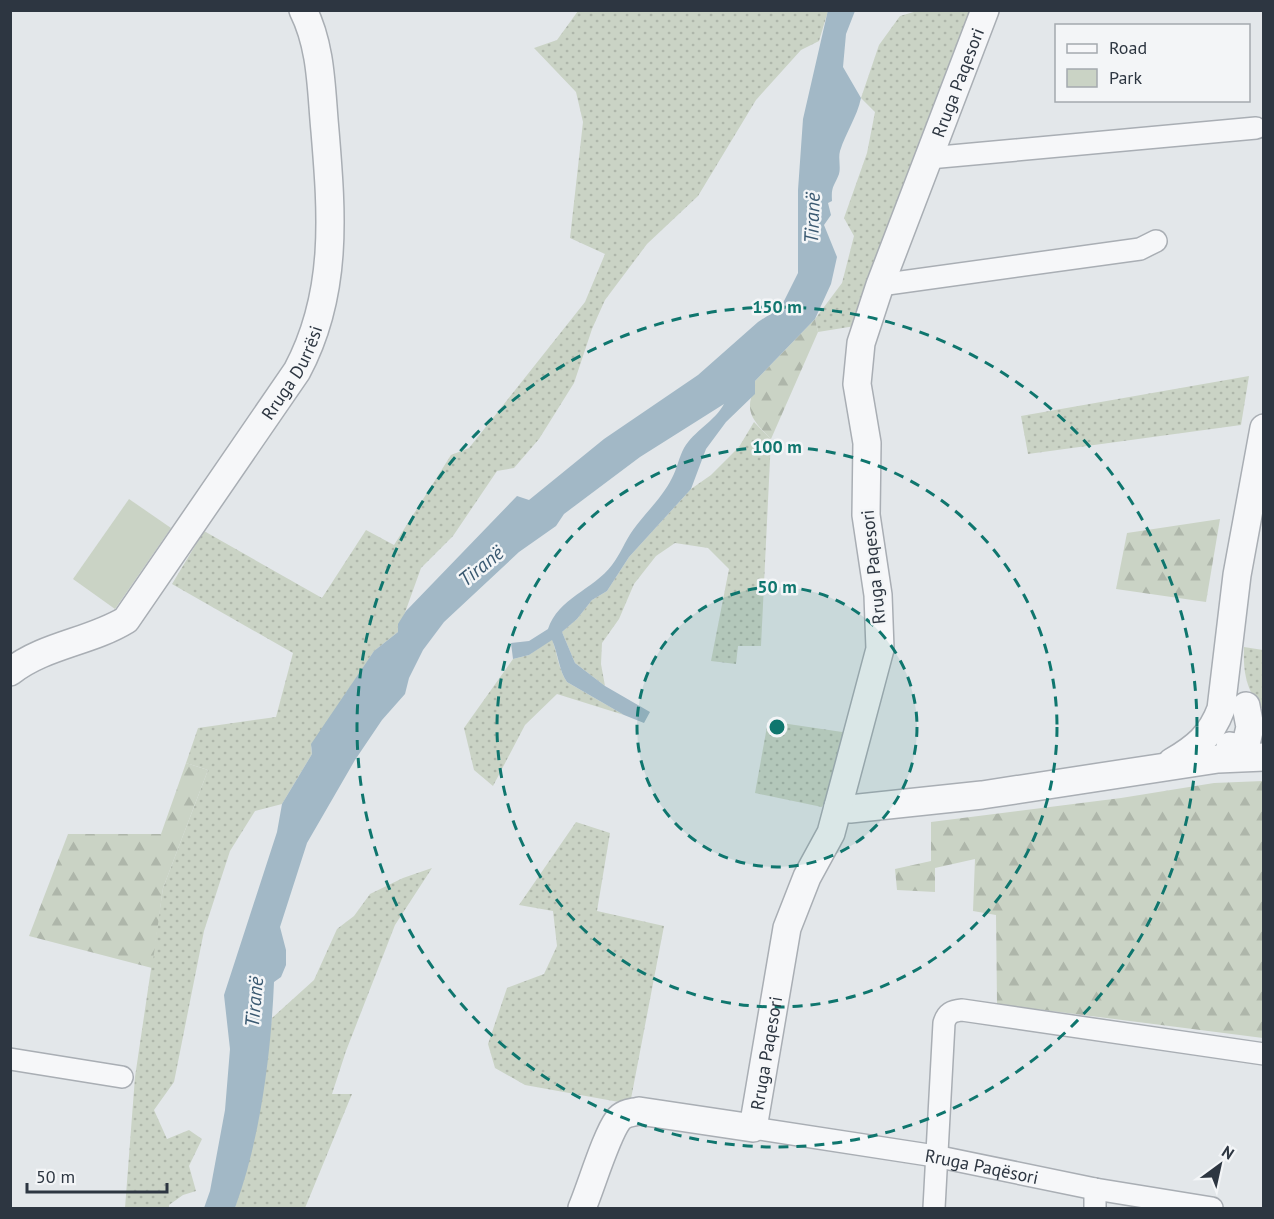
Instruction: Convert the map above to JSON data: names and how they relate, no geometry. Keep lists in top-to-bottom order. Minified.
{"streets":{"street":["Rruga Paqesori","Rruga Durrësi","Rruga Paqësori"]},"crossings":[["Rruga Paqesori","Rruga Paqësori"]],"water":["Tiranë"],"legend":["Road","Park"],"scale_bar":"50 m","north":"top right","rings":["150 m","100 m","50 m"]}
